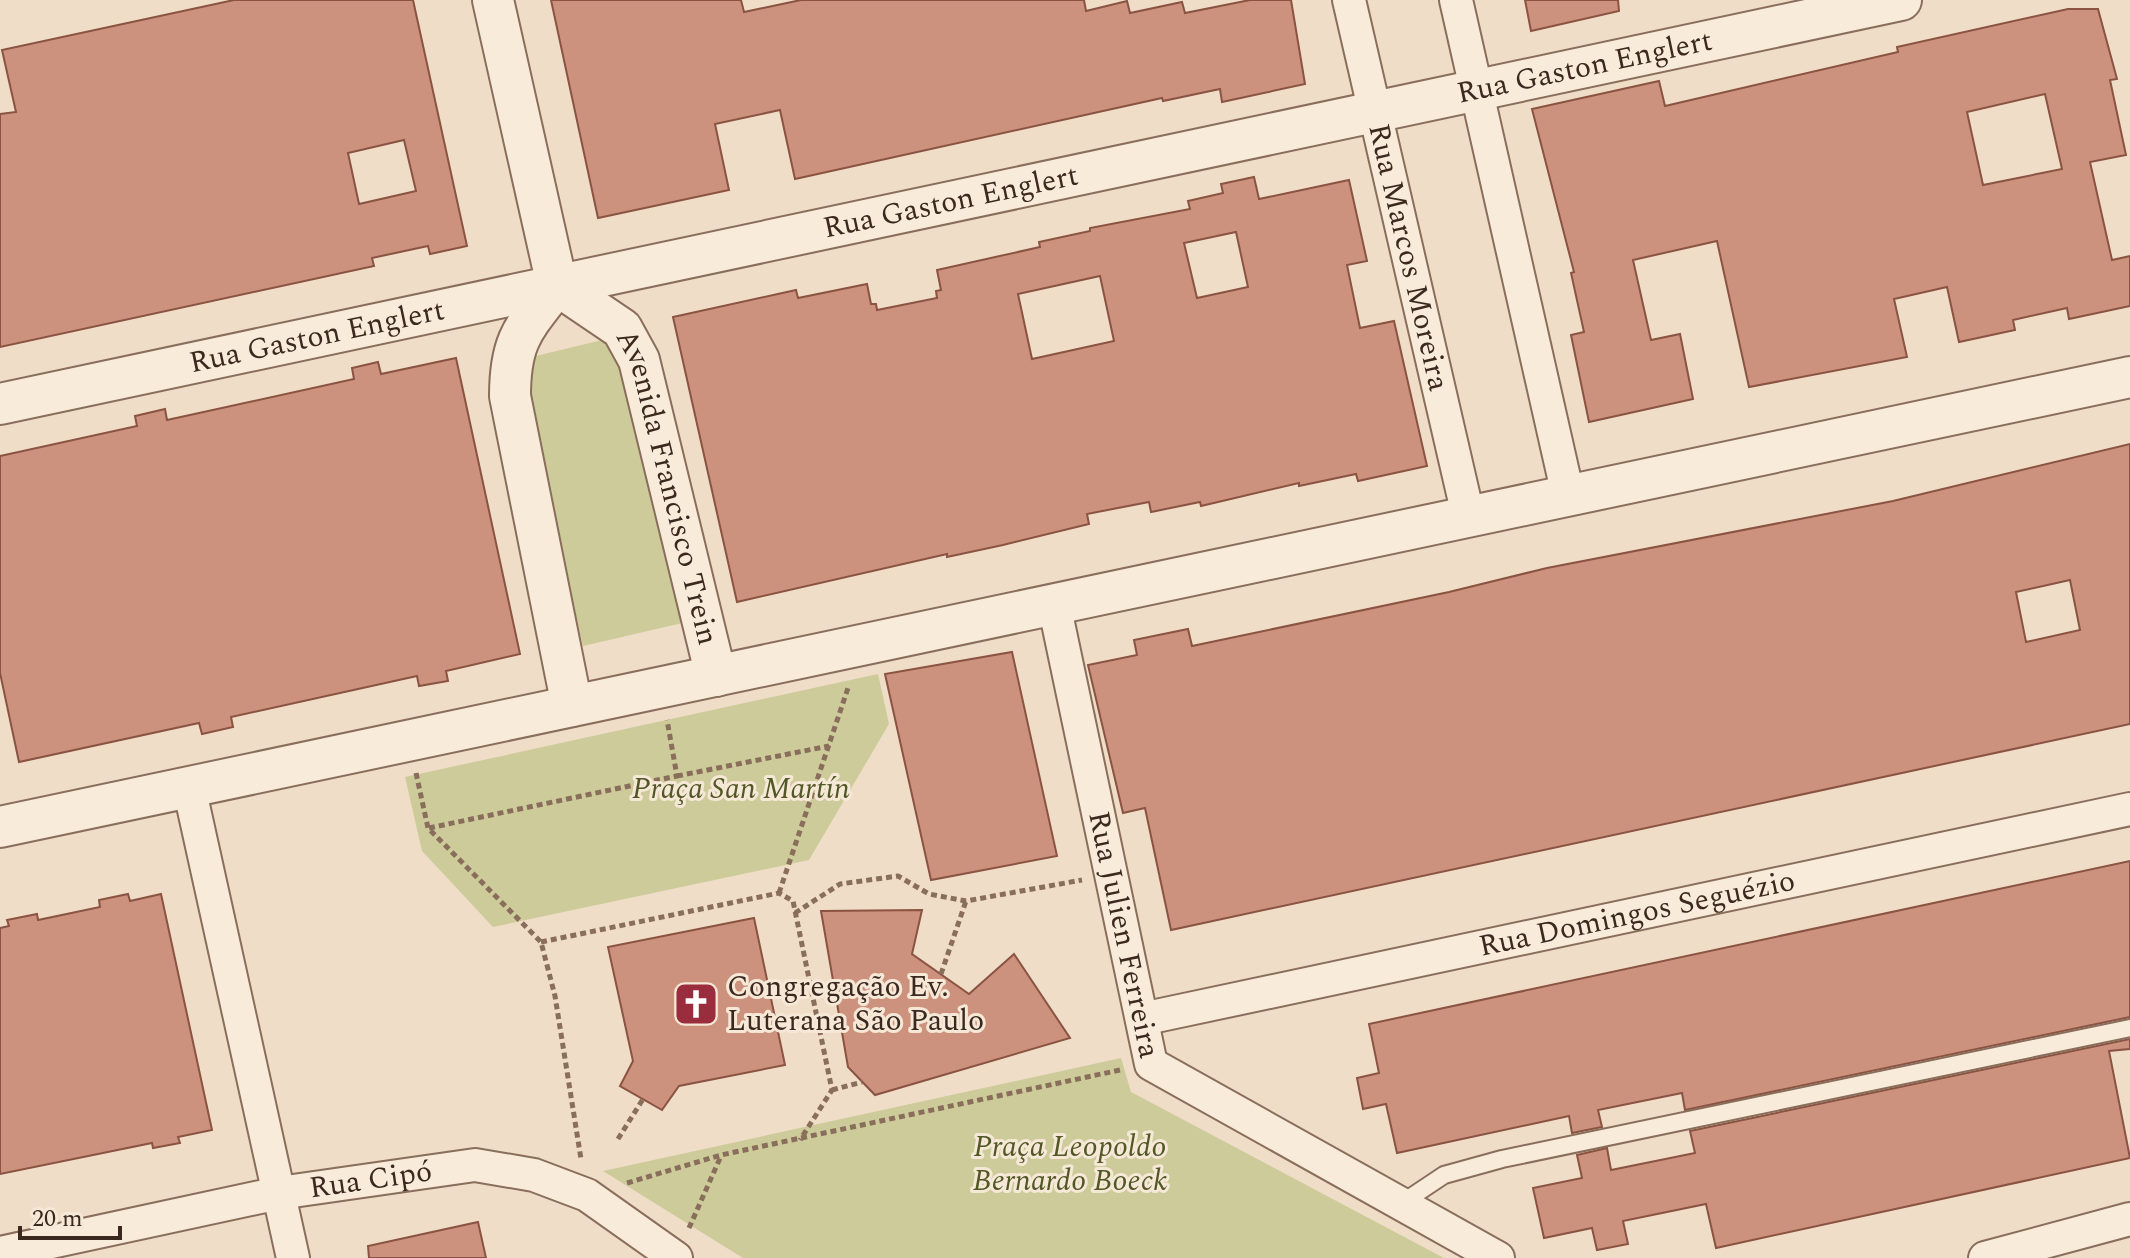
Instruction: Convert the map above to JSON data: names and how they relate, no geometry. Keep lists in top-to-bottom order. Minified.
{"streets":{"street":["Rua Gaston Englert","Rua Marcos Moreira","Avenida Francisco Trein","Rua Domingos Seguézio","Rua Julien Ferreira","Rua Cipó"]},"crossings":[["Rua Gaston Englert","Rua Marcos Moreira"],["Rua Gaston Englert","Avenida Francisco Trein"],["Rua Domingos Seguézio","Rua Julien Ferreira"]],"parks":["Praça San Martín","Praça Leopoldo Bernardo Boeck"],"places":{"church":["Congregação Ev. Luterana São Paulo"]},"scale_bar":"20 m"}
